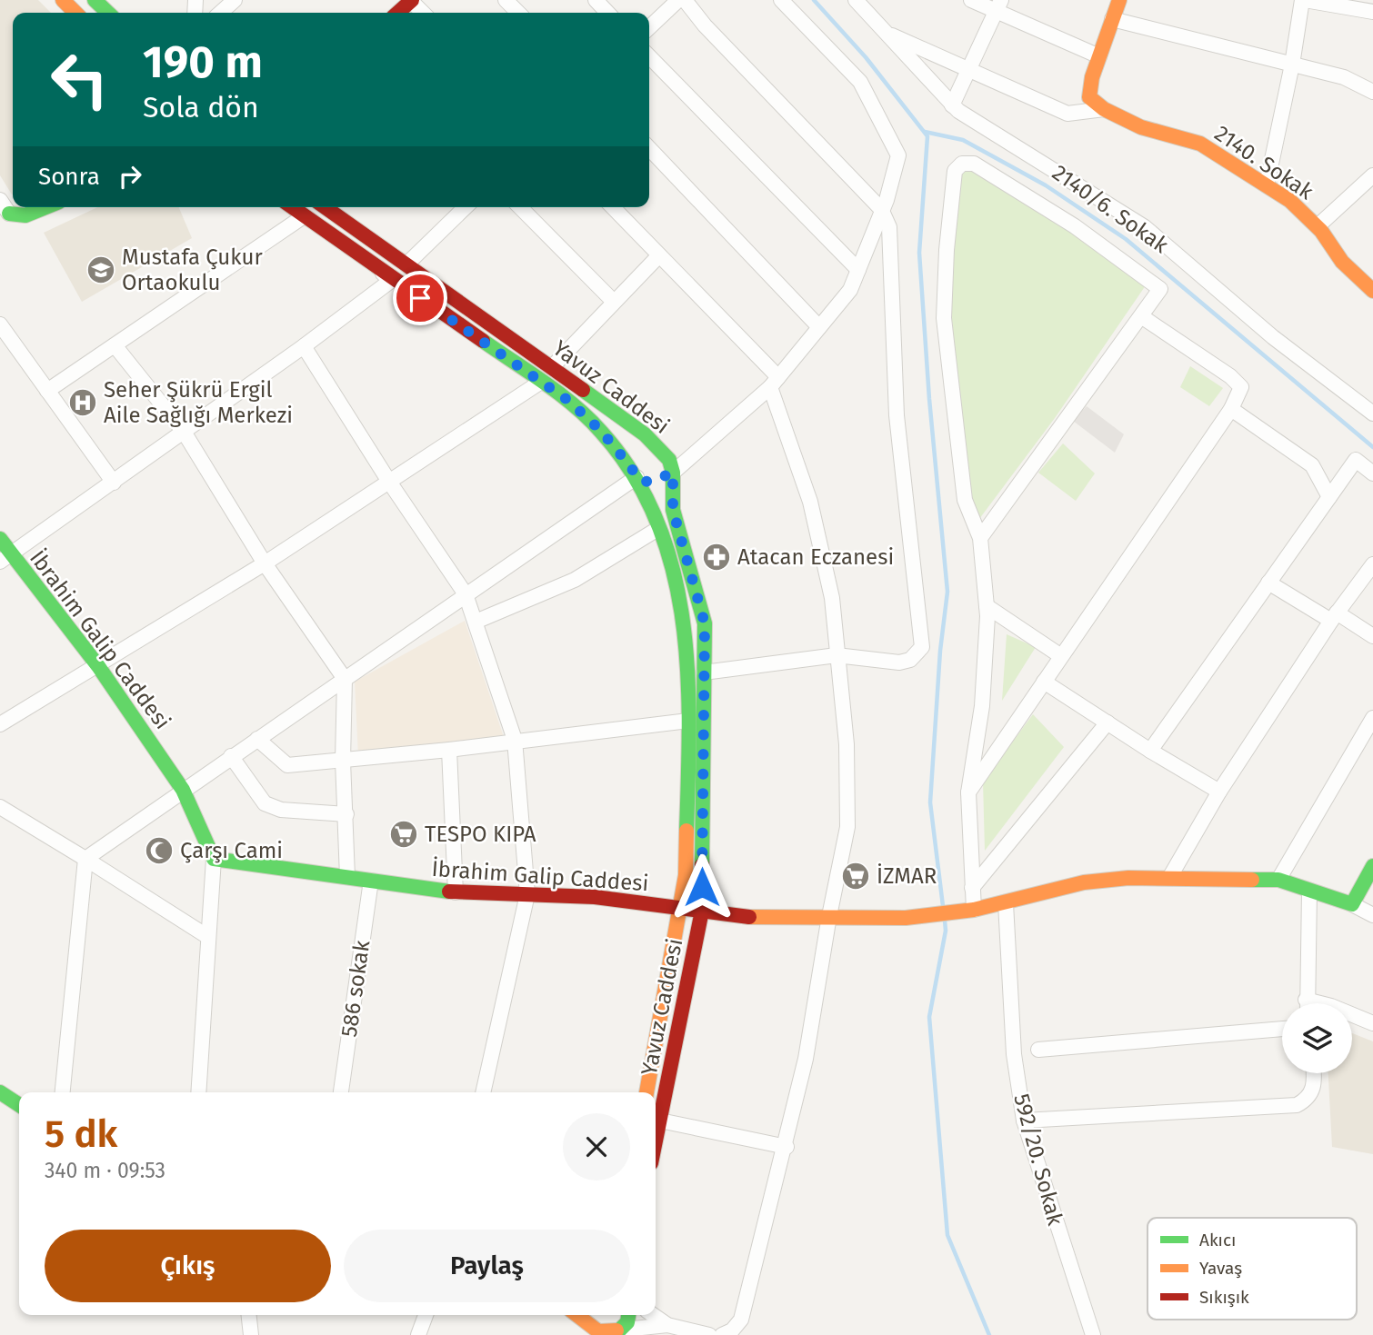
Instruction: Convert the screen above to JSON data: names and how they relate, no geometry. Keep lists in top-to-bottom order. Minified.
{"streets":{"main road":["2140. Sokak","Yavuz Caddesi","İbrahim Galip Caddesi"],"street":["2140/6. Sokak","586 sokak","592/20. Sokak"]},"crossings":[["Yavuz Caddesi","İbrahim Galip Caddesi"],["İbrahim Galip Caddesi","586 sokak"],["İbrahim Galip Caddesi","592/20. Sokak"]],"places":{"school or university":["Mustafa Çukur Ortaokulu"],"hospital":["Seher Şükrü Ergil Aile Sağlığı Merkezi"],"pharmacy":["Atacan Eczanesi"],"supermarket":["TESPO KIPA","İZMAR"],"mosque":["Çarşı Cami"]},"legend":["Akıcı","Yavaş","Sıkışık"],"page":{"turn":["190 m","Sola dön"],"then":"Sonra","heading":["5 dk","340 m · 09:53"],"buttons":["Çıkış","Paylaş"]}}
